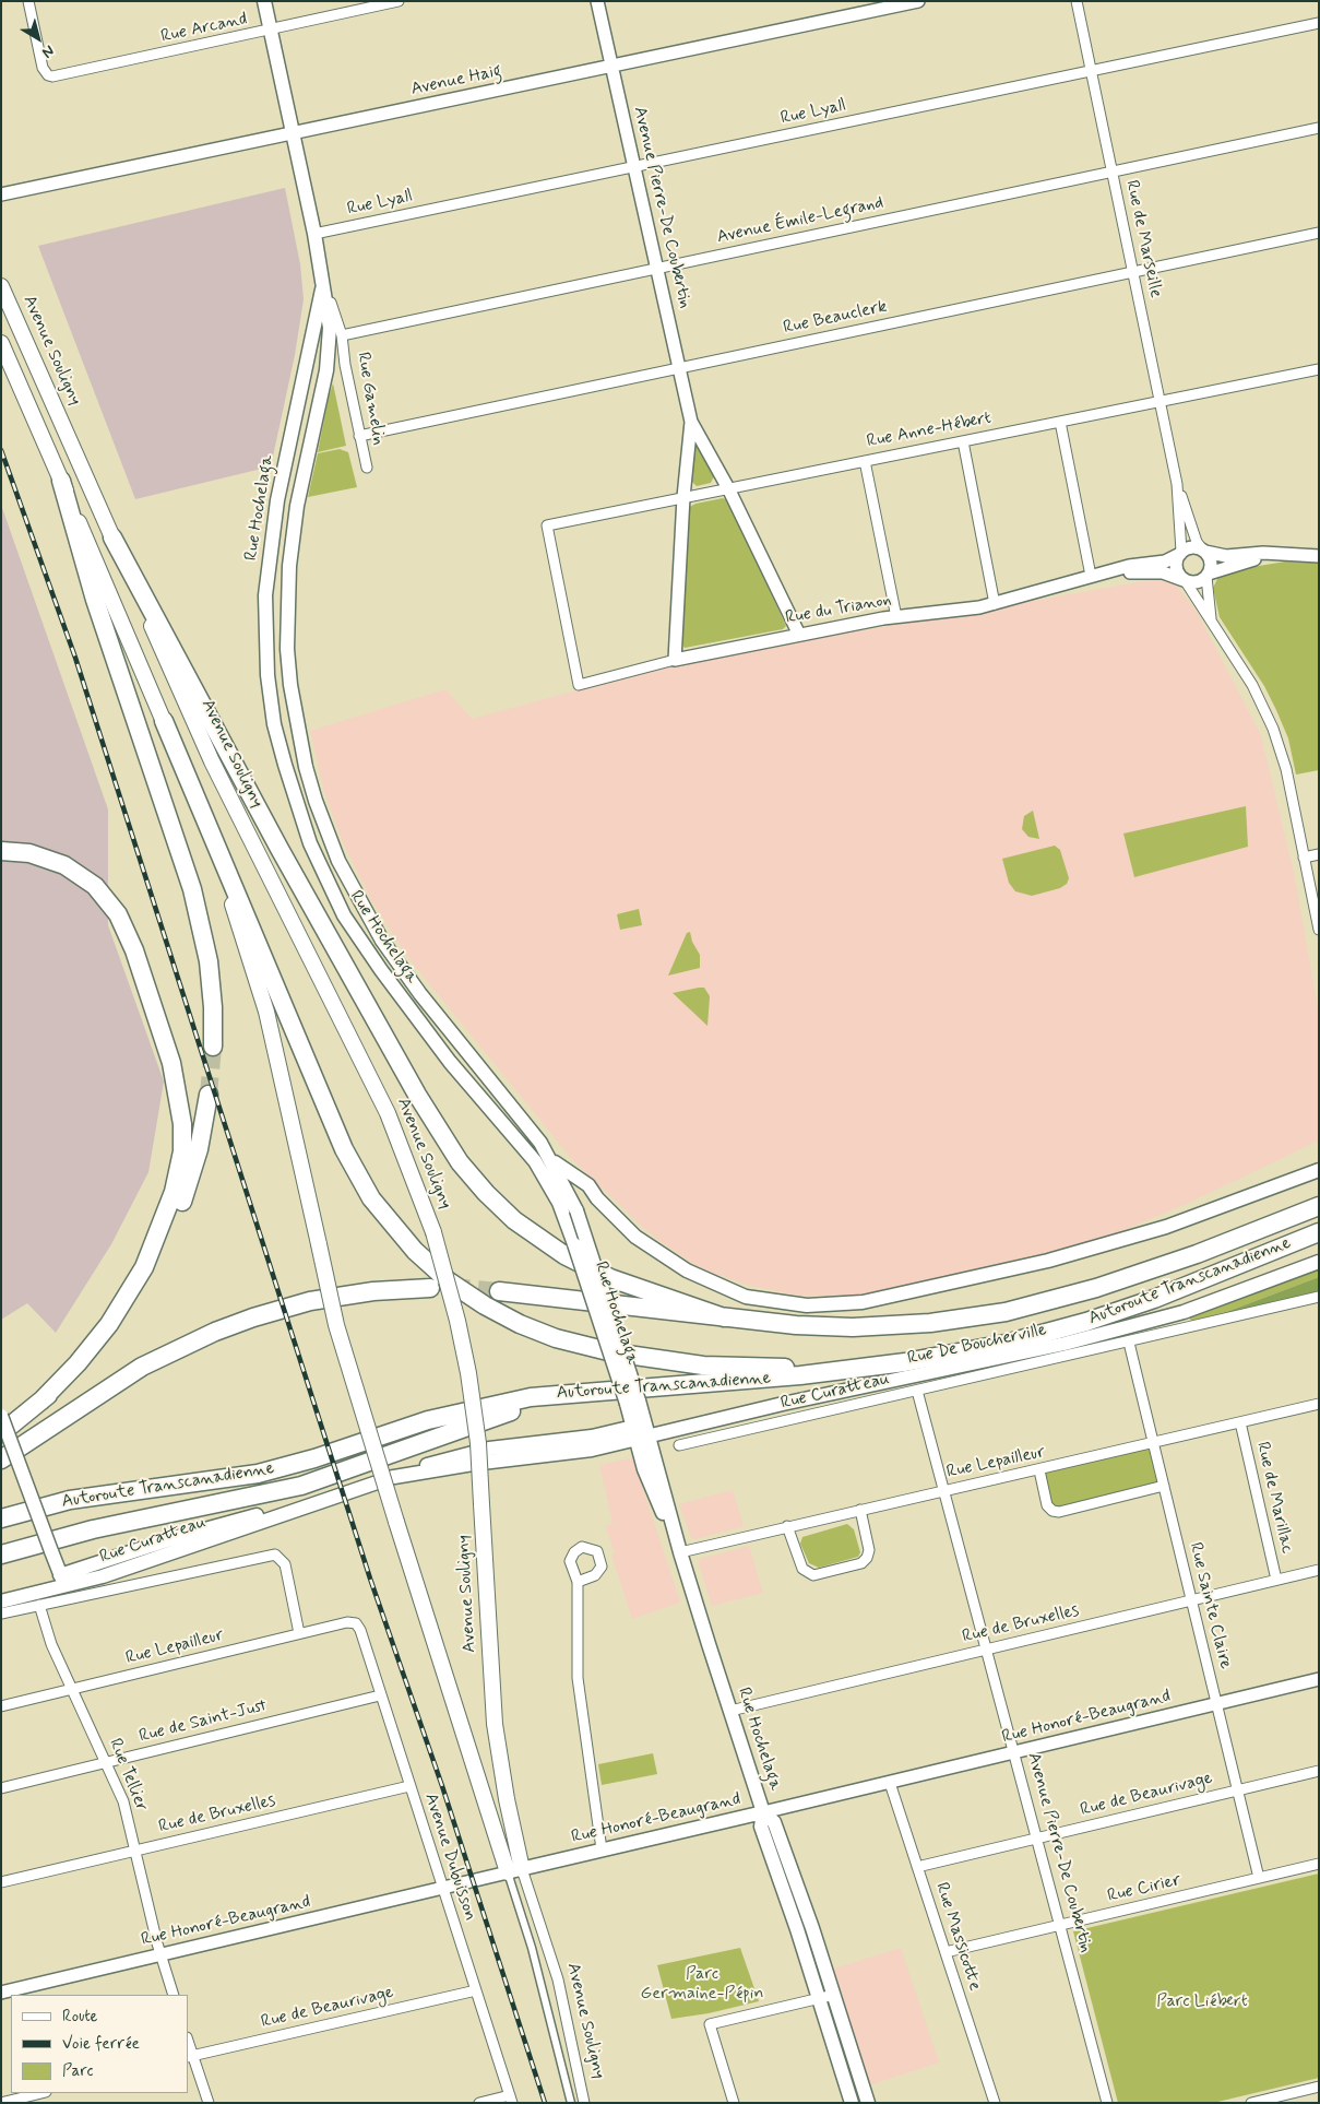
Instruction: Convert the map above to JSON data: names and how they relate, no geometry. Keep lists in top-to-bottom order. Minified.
{"streets":{"highway":["Avenue Souligny","Autoroute Transcanadienne"],"main road":["Rue Hochelaga","Rue De Boucherville","Rue Curatteau","Rue Honoré-Beaugrand"],"street":["Rue Arcand","Avenue Haig","Rue Lyall","Avenue Pierre-De Coubertin","Avenue Émile-Legrand","Rue de Marseille","Rue Beauclerk","Rue Gamelin","Rue Anne-Hébert","Rue du Trianon","Rue Lepailleur","Rue de Marillac","Rue Sainte Claire","Rue de Bruxelles","Rue de Saint-Just","Rue Tellier","Rue de Beaurivage","Avenue Dubuisson","Rue Cirier","Rue Massicotte"]},"crossings":[["Rue Arcand","Rue Hochelaga"],["Avenue Haig","Avenue Pierre-De Coubertin"],["Avenue Haig","Rue Hochelaga"],["Rue Lyall","Avenue Pierre-De Coubertin"],["Rue Lyall","Rue de Marseille"],["Rue Lyall","Rue Hochelaga"],["Avenue Pierre-De Coubertin","Avenue Émile-Legrand"],["Avenue Pierre-De Coubertin","Rue Beauclerk"],["Avenue Pierre-De Coubertin","Rue Anne-Hébert"],["Avenue Pierre-De Coubertin","Rue du Trianon"],["Avenue Pierre-De Coubertin","Rue Curatteau"],["Avenue Pierre-De Coubertin","Rue Lepailleur"],["Avenue Pierre-De Coubertin","Rue de Bruxelles"],["Avenue Pierre-De Coubertin","Rue Honoré-Beaugrand"],["Avenue Pierre-De Coubertin","Rue de Beaurivage"],["Avenue Pierre-De Coubertin","Rue Cirier"],["Avenue Émile-Legrand","Rue de Marseille"],["Avenue Émile-Legrand","Rue Gamelin"],["Rue de Marseille","Rue Beauclerk"],["Rue de Marseille","Rue Anne-Hébert"],["Rue de Marseille","Rue du Trianon"],["Rue Beauclerk","Rue Gamelin"],["Avenue Souligny","Rue Honoré-Beaugrand"],["Rue Anne-Hébert","Rue du Trianon"],["Rue Hochelaga","Autoroute Transcanadienne"],["Rue Hochelaga","Rue De Boucherville"],["Rue Hochelaga","Rue Curatteau"],["Rue Hochelaga","Rue Lepailleur"],["Rue Hochelaga","Rue de Bruxelles"],["Rue Hochelaga","Rue Honoré-Beaugrand"],["Rue De Boucherville","Rue Curatteau"],["Rue Curatteau","Rue Lepailleur"],["Rue Curatteau","Rue Sainte Claire"],["Rue Curatteau","Rue Tellier"],["Rue Lepailleur","Rue de Marillac"],["Rue Lepailleur","Rue Sainte Claire"],["Rue Lepailleur","Rue Tellier"],["Rue Lepailleur","Avenue Dubuisson"],["Rue de Marillac","Rue de Bruxelles"],["Rue Sainte Claire","Rue de Bruxelles"],["Rue Sainte Claire","Rue Honoré-Beaugrand"],["Rue Sainte Claire","Rue de Beaurivage"],["Rue Sainte Claire","Rue Cirier"],["Rue de Bruxelles","Rue Tellier"],["Rue de Bruxelles","Avenue Dubuisson"],["Rue Honoré-Beaugrand","Rue Tellier"],["Rue Honoré-Beaugrand","Avenue Dubuisson"],["Rue Honoré-Beaugrand","Rue Massicotte"],["Rue de Saint-Just","Rue Tellier"],["Rue de Saint-Just","Avenue Dubuisson"],["Rue de Beaurivage","Avenue Dubuisson"],["Rue de Beaurivage","Rue Massicotte"],["Rue Cirier","Rue Massicotte"]],"parks":["Parc Germaine-Pépin","Parc Liébert"],"legend":["Route","Voie ferrée","Parc"],"north":"bottom right"}
